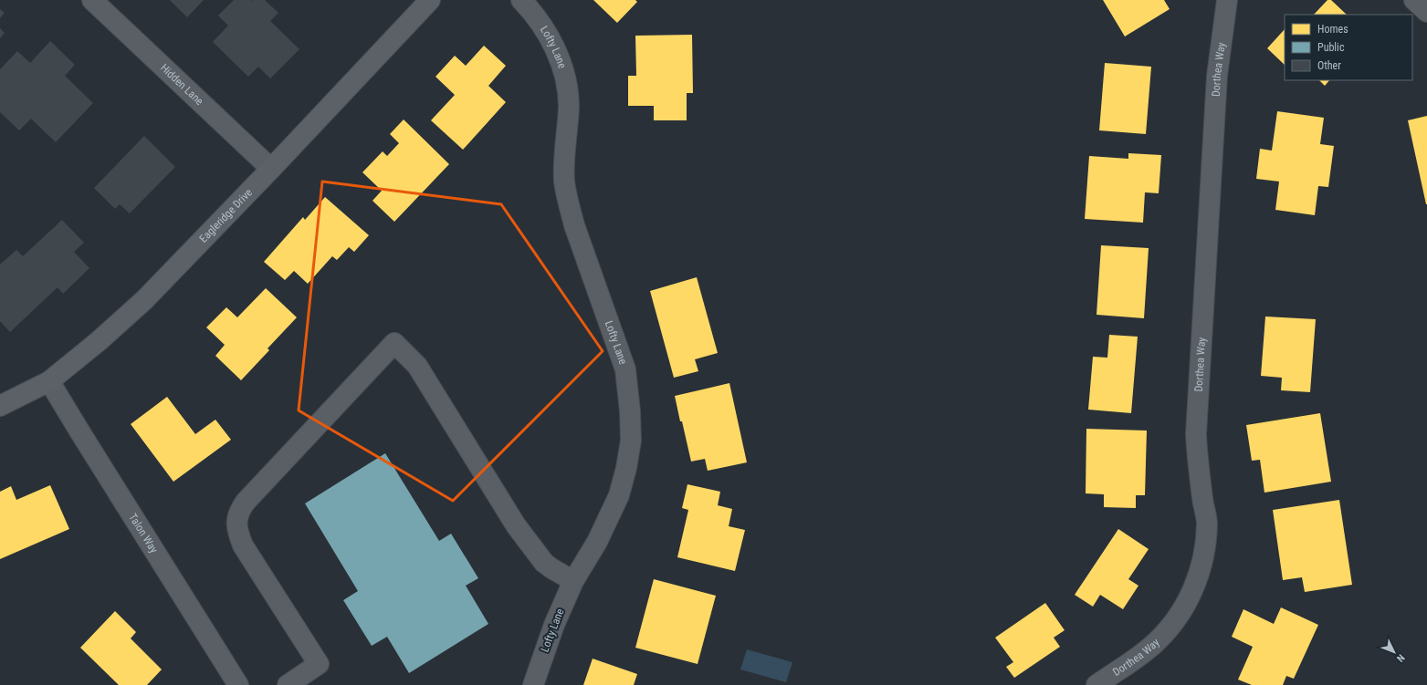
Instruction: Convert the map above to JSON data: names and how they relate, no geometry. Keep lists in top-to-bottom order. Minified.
{"streets":{"main road":["Eagleridge Drive"],"street":["Lofty Lane","Dorthea Way","Hidden Lane","Talon Way"]},"crossings":[["Hidden Lane","Eagleridge Drive"],["Eagleridge Drive","Talon Way"]],"legend":["Homes","Public","Other"],"north":"bottom right"}
